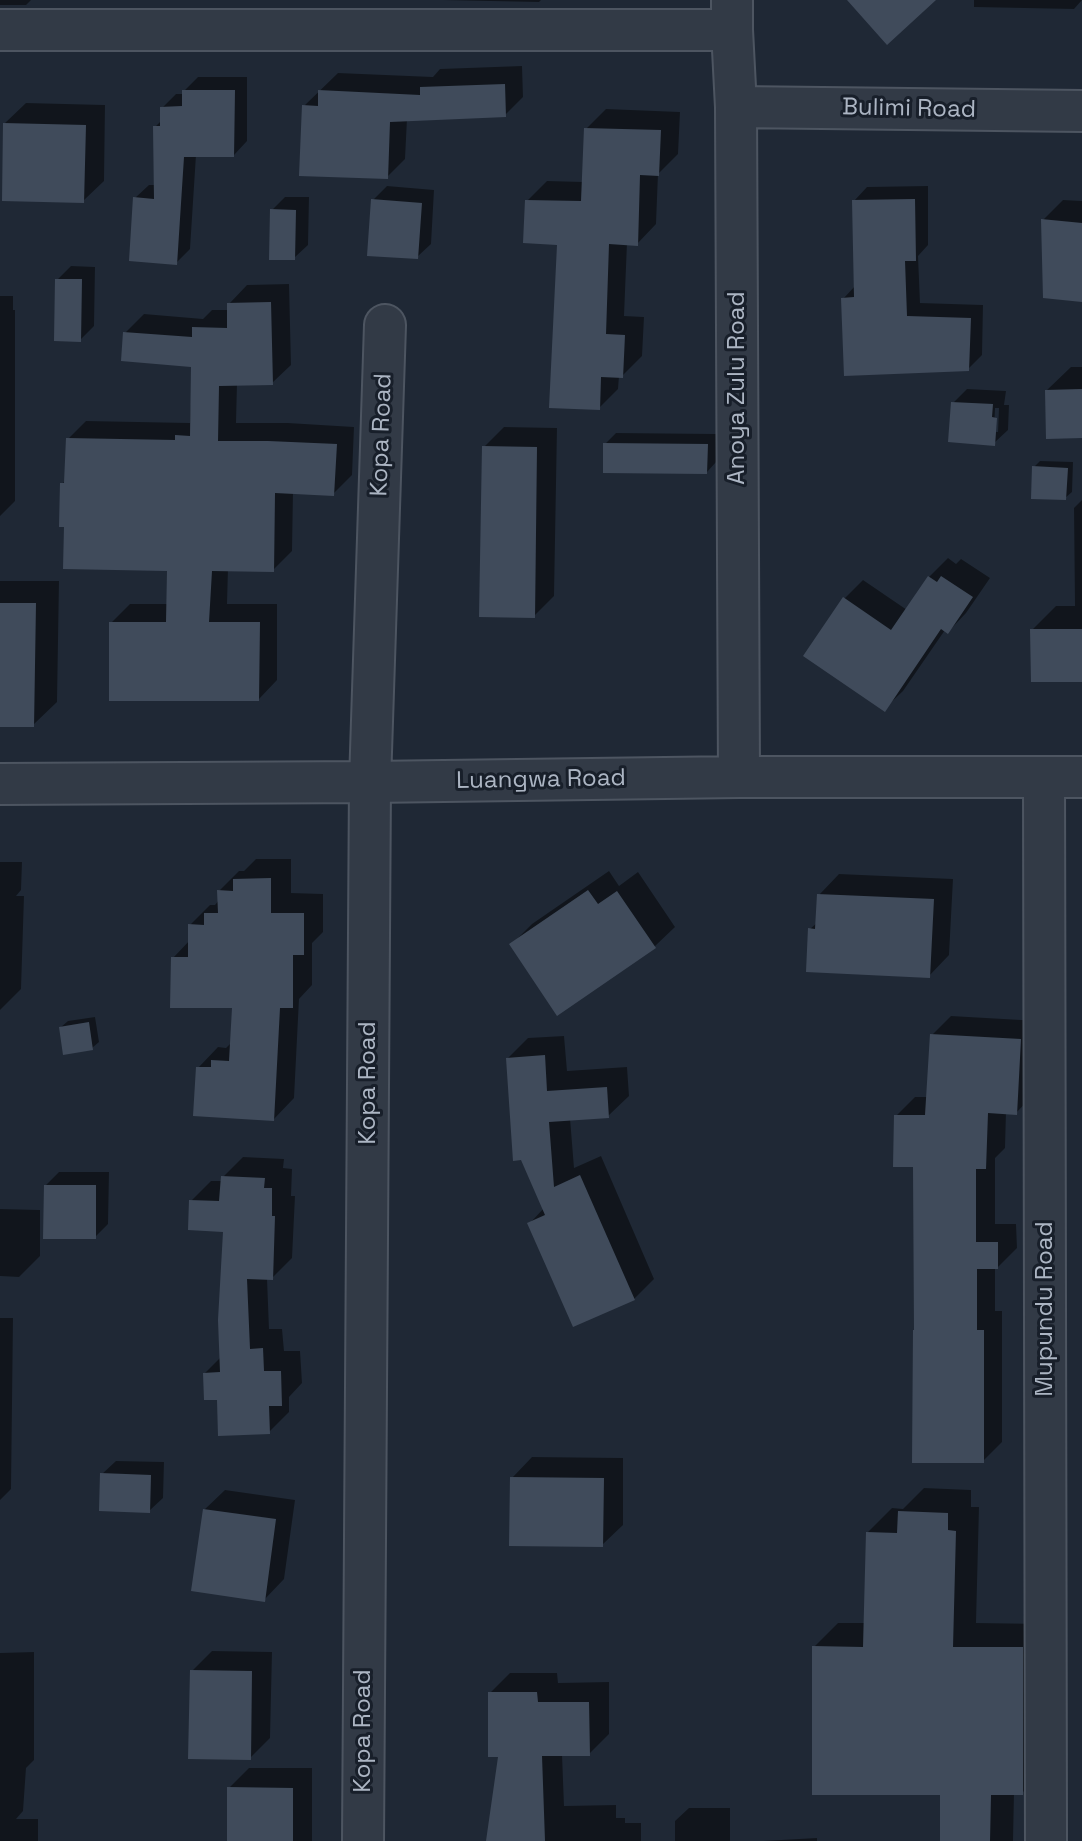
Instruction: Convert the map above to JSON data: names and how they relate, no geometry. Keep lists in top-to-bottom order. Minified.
{"streets":{"street":["Bulimi Road","Anoya Zulu Road","Kopa Road","Luangwa Road","Mupundu Road"]},"crossings":[["Bulimi Road","Anoya Zulu Road"],["Anoya Zulu Road","Luangwa Road"],["Kopa Road","Luangwa Road"],["Luangwa Road","Mupundu Road"]]}
